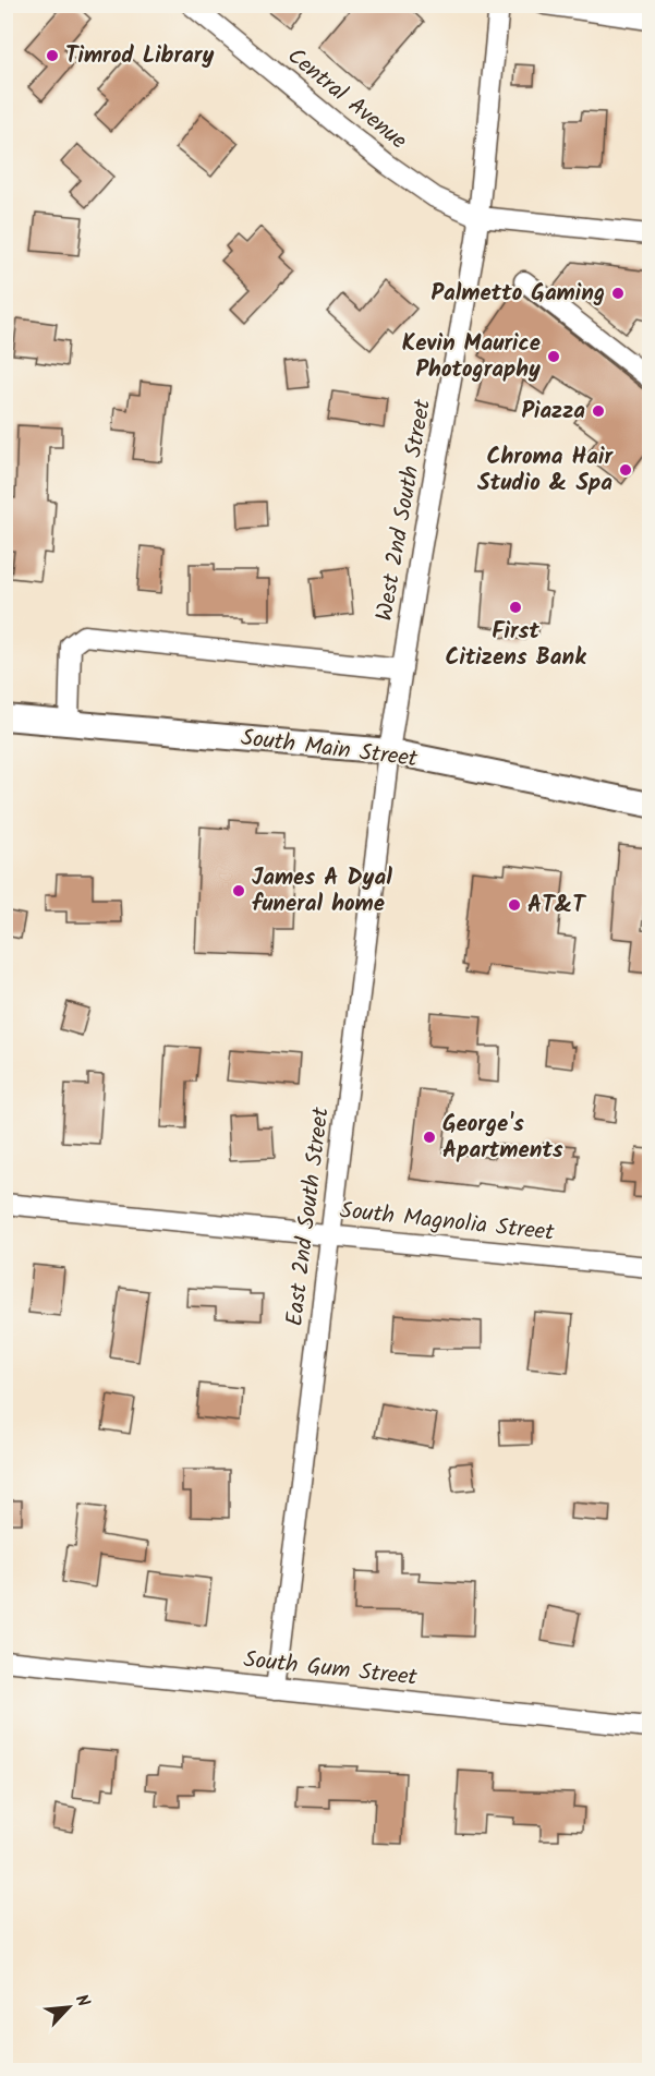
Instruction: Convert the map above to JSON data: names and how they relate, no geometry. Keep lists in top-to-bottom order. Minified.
{"streets":{"main road":["South Main Street"],"street":["Central Avenue","West 2nd South Street","East 2nd South Street","South Magnolia Street","South Gum Street"]},"crossings":[["Central Avenue","West 2nd South Street"],["West 2nd South Street","South Main Street"],["West 2nd South Street","East 2nd South Street"],["South Main Street","East 2nd South Street"],["East 2nd South Street","South Magnolia Street"],["East 2nd South Street","South Gum Street"]],"places":["Timrod Library","Palmetto Gaming","Kevin Maurice Photography","Piazza","Chroma Hair Studio & Spa","First Citizens Bank","James A Dyal funeral home","AT&T","George's Apartments"],"north":"top right"}
